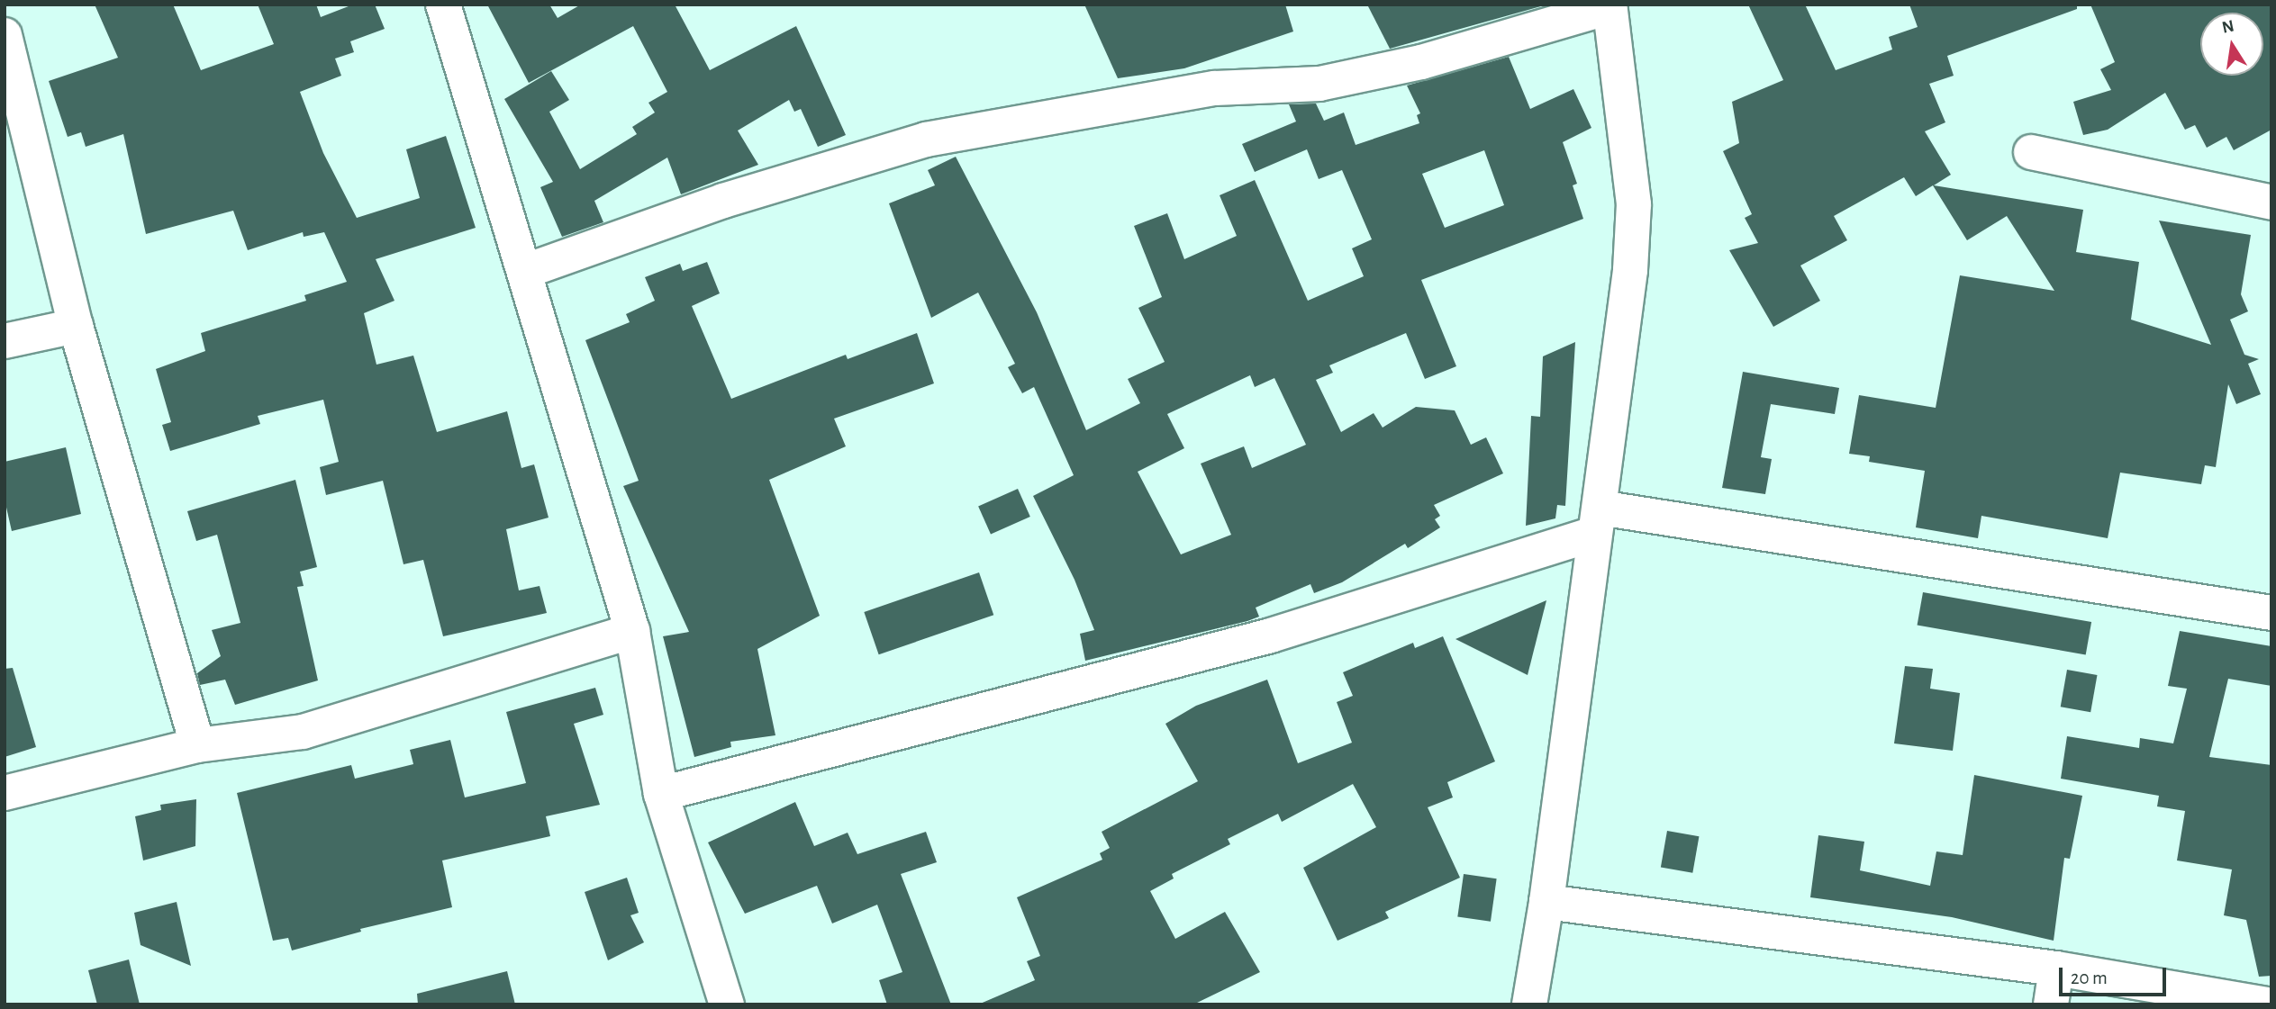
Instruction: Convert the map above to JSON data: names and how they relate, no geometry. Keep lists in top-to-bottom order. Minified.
{"scale_bar":"20 m","north":"top"}
